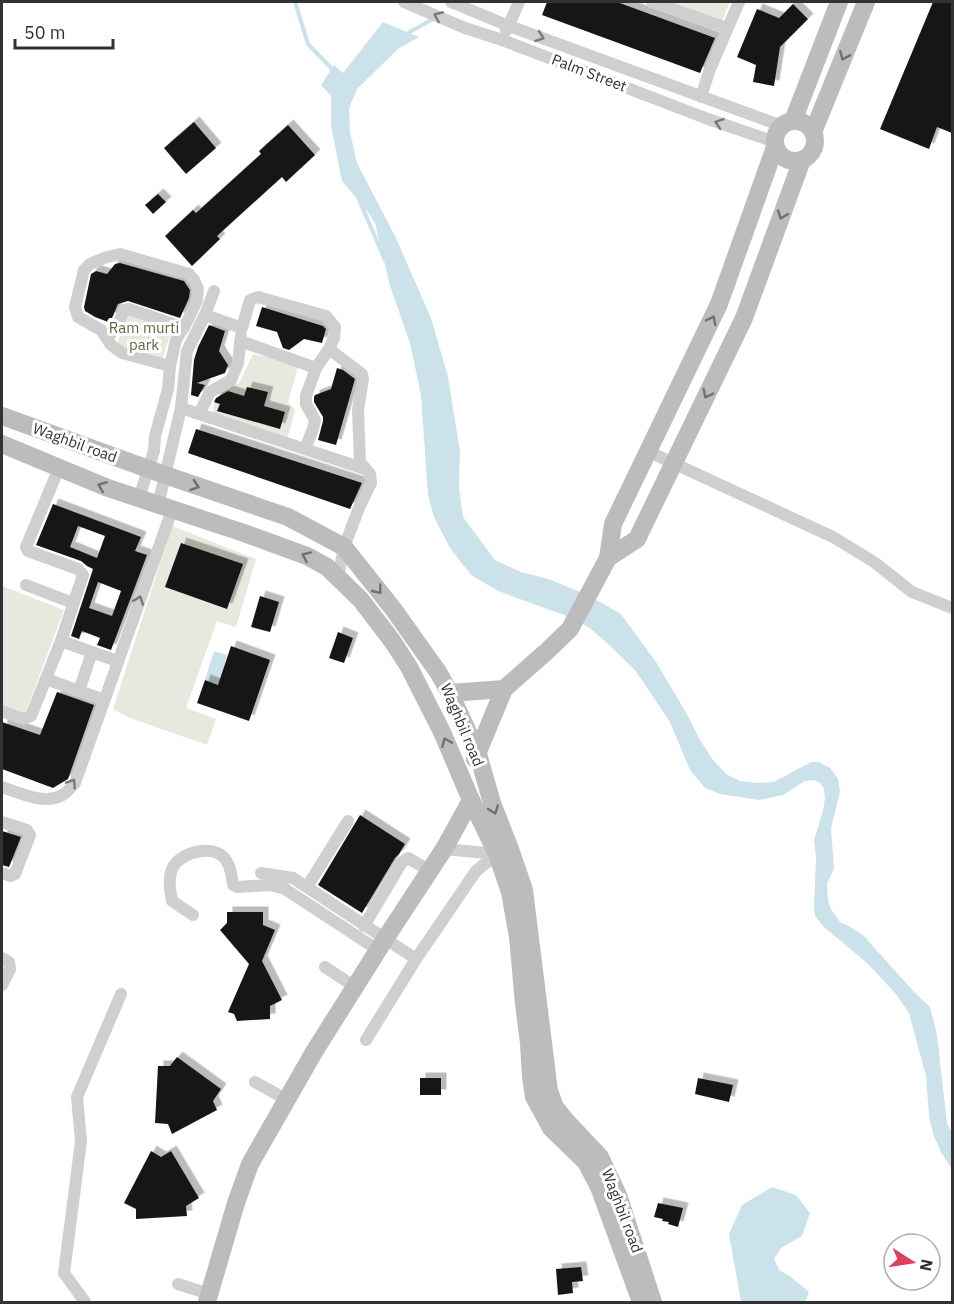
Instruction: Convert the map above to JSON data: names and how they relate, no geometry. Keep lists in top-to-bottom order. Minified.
{"streets":{"main road":["Waghbil road"],"street":["Palm Street"]},"parks":["Ram murti park"],"scale_bar":"50 m","north":"right"}
